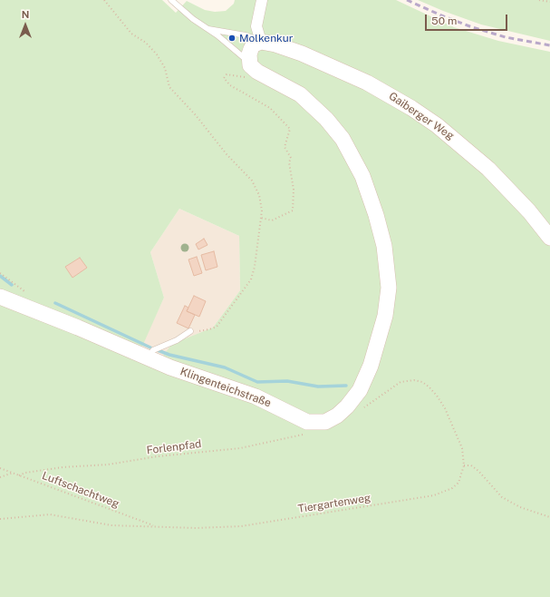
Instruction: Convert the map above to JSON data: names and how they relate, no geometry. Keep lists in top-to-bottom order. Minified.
{"streets":{"street":["Gaiberger Weg","Klingenteichstraße"],"path":["Forlenpfad","Luftschachtweg","Tiergartenweg"]},"crossings":[["Forlenpfad","Luftschachtweg"],["Luftschachtweg","Tiergartenweg"]],"places":["Molkenkur"],"scale_bar":"50 m","north":"top"}
